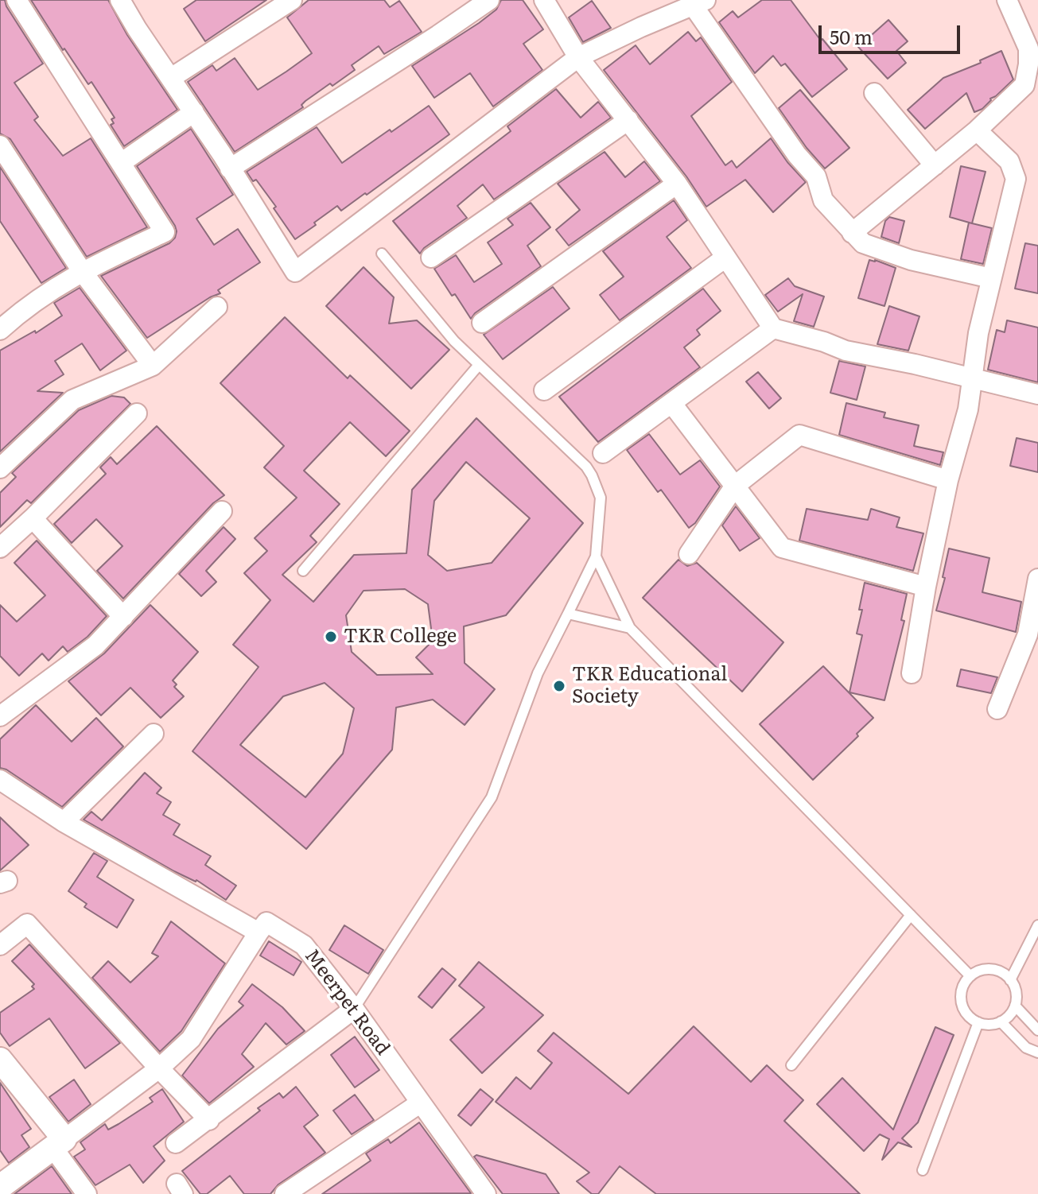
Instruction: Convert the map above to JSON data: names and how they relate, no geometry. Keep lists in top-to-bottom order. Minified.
{"streets":{"street":["Meerpet Road"]},"places":["TKR College","TKR Educational Society"],"scale_bar":"50 m"}
